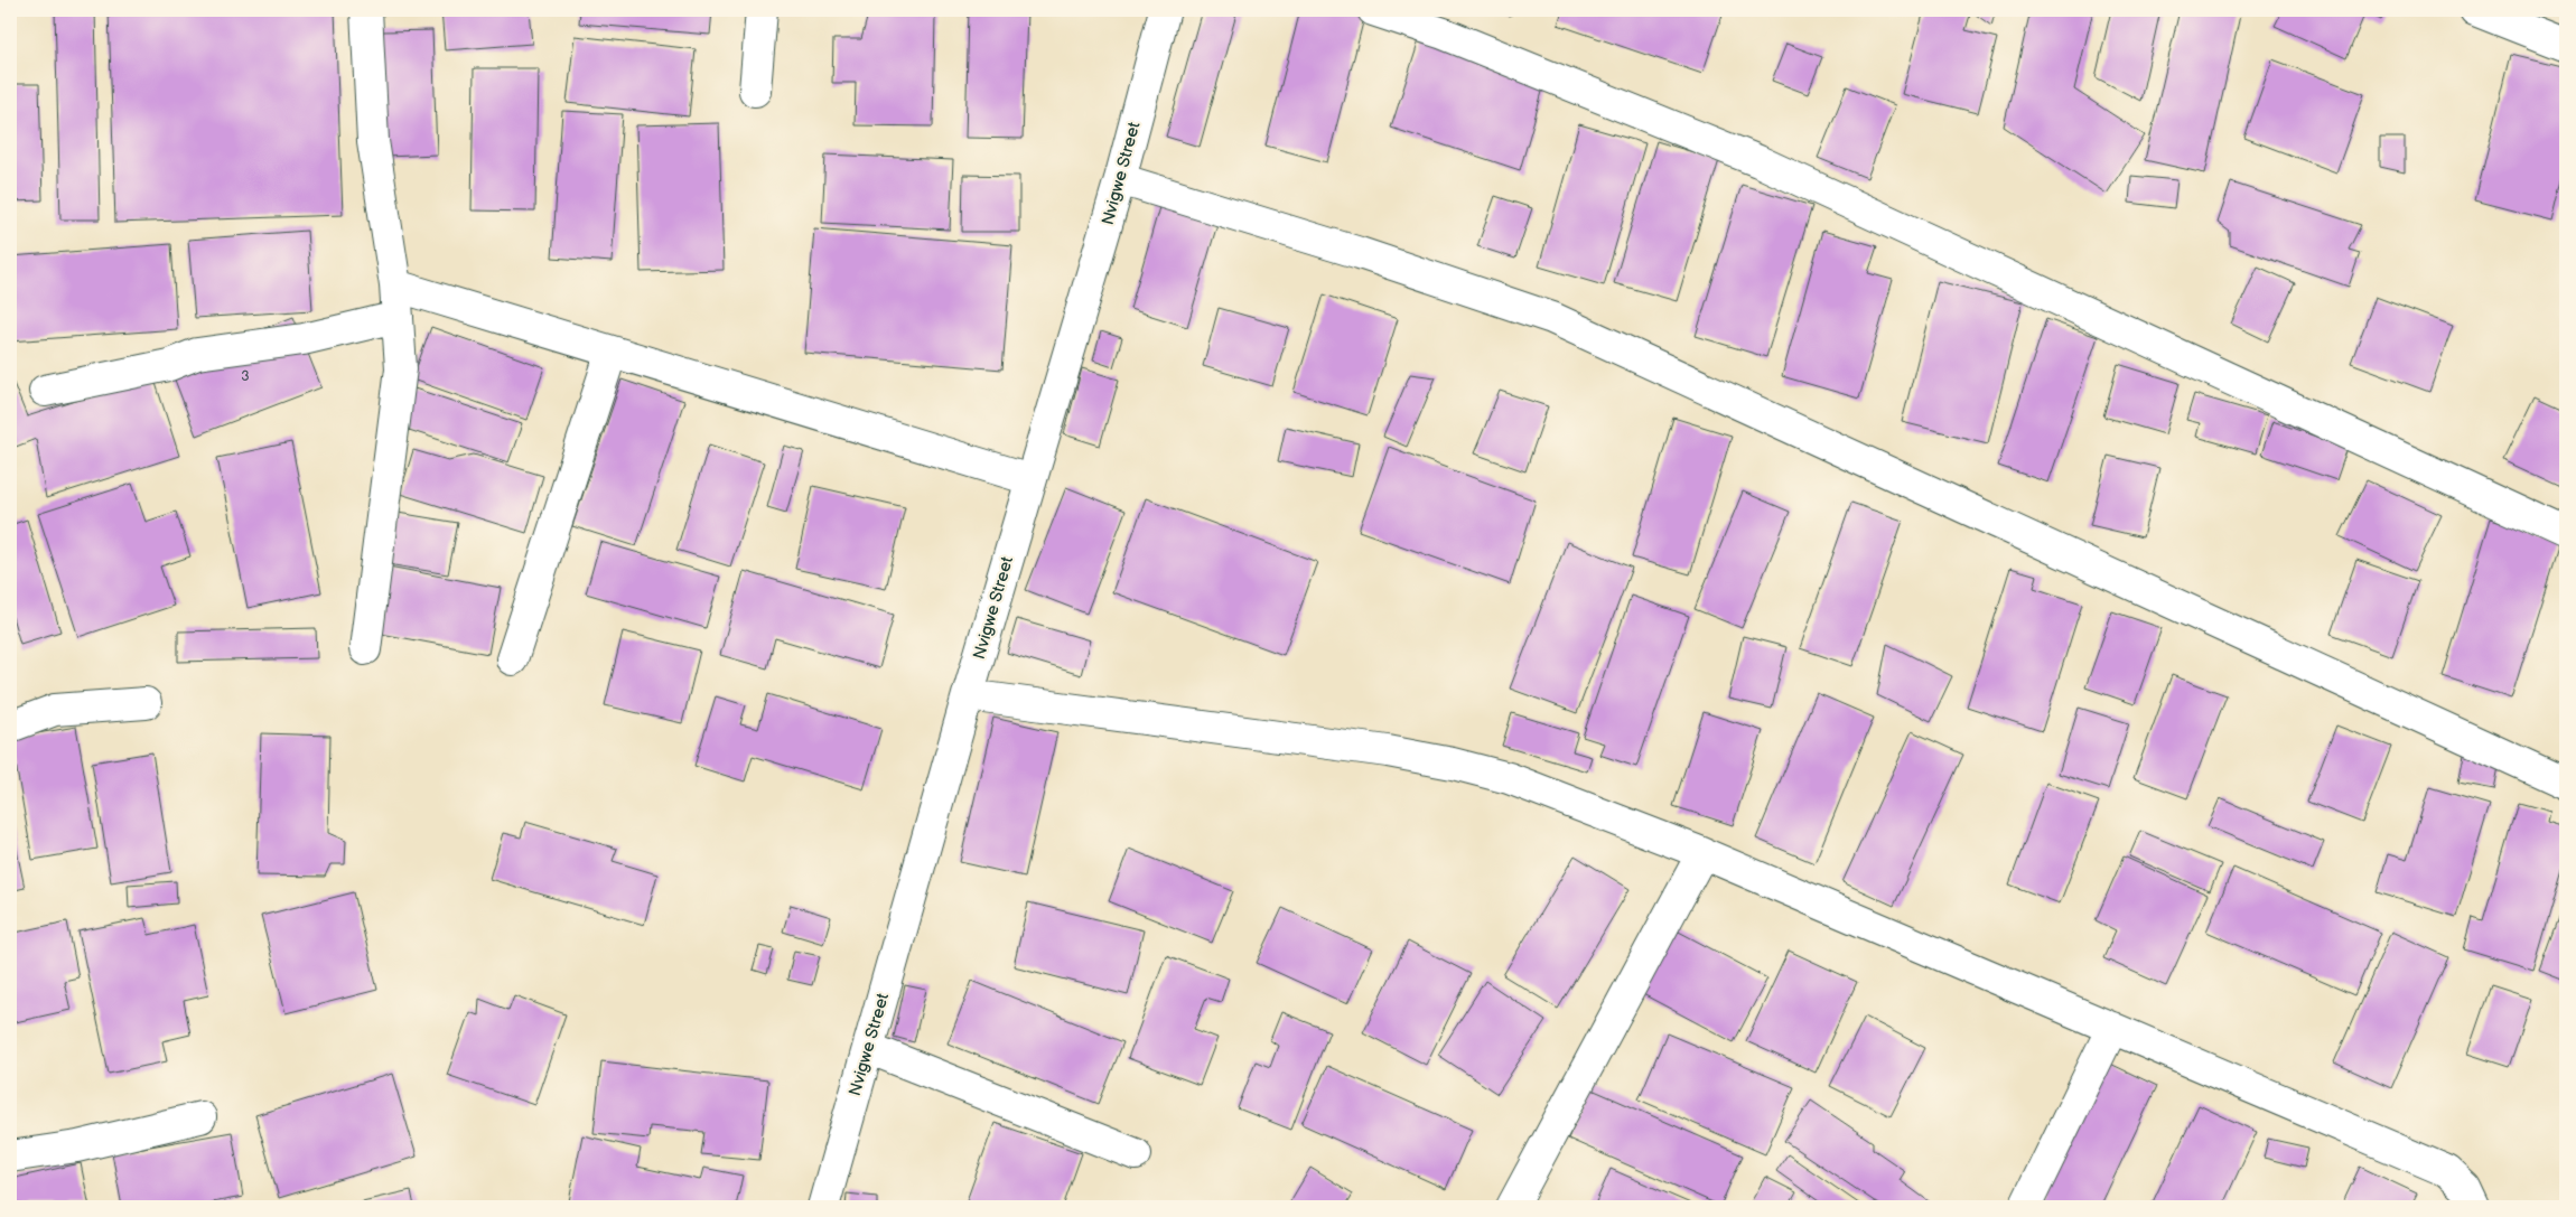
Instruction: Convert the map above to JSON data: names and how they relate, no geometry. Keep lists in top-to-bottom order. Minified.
{"streets":{"street":["Nvigwe Street"]},"house_numbers":["3"]}
